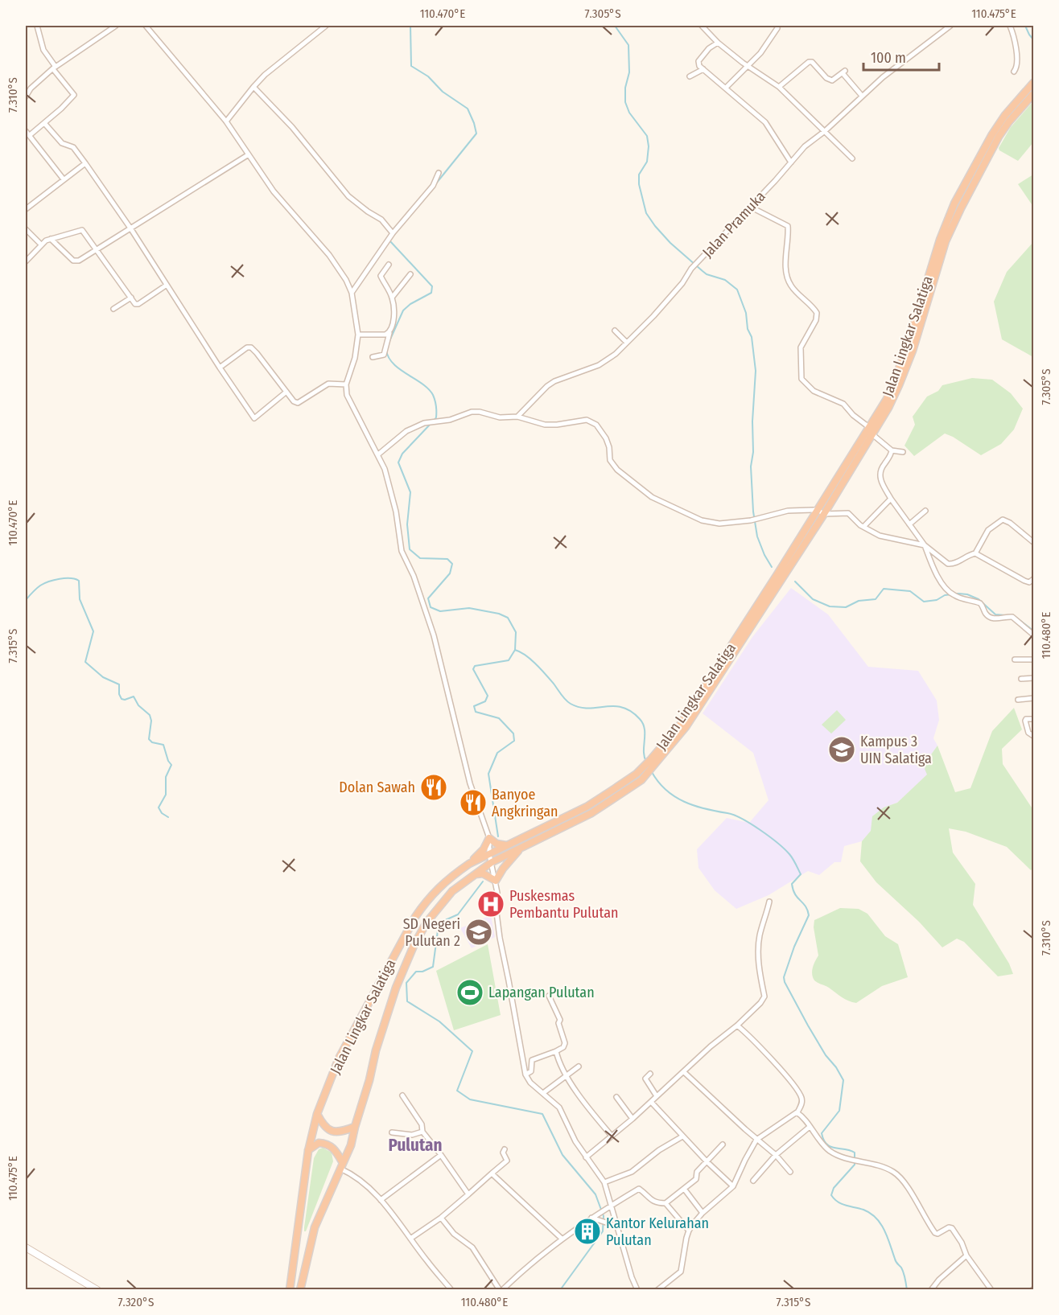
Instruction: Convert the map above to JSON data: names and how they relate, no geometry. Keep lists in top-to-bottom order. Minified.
{"streets":{"highway":["Jalan Lingkar Salatiga"],"street":["Jalan Pramuka"]},"districts":["Pulutan"],"places":{"school or university":["Kampus 3 UIN Salatiga","SD Negeri Pulutan 2"],"restaurant":["Dolan Sawah","Banyoe Angkringan"],"hospital":["Puskesmas Pembantu Pulutan"],"sports":["Lapangan Pulutan"],"building":["Kantor Kelurahan Pulutan"]},"scale_bar":"100 m","coordinates":["110.470°E","7.305°S","110.475°E","7.310°S","110.480°E","7.315°S","7.320°S"]}
